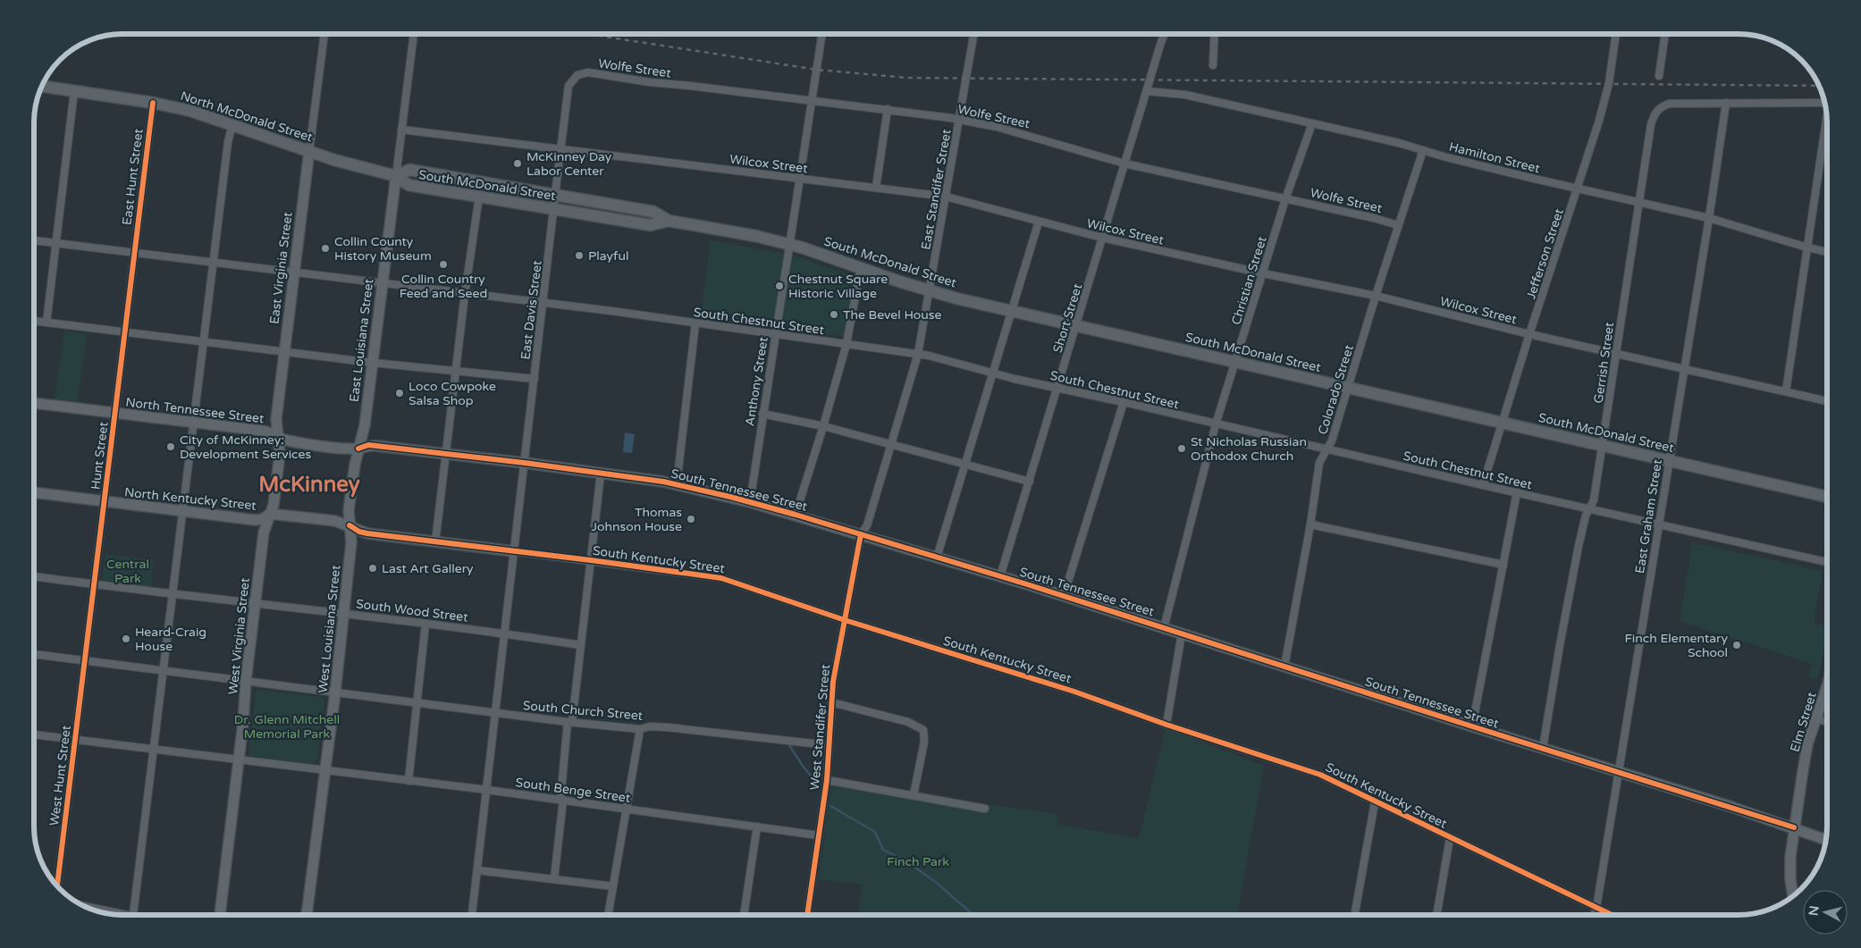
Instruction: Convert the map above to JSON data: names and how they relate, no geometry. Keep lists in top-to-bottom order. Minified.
{"streets":{"main road":["North McDonald Street","South McDonald Street"],"street":["Wolfe Street","Hamilton Street","Wilcox Street","East Hunt Street","East Standifer Street","Jefferson Street","East Virginia Street","Christian Street","East Davis Street","Short Street","South Chestnut Street","East Louisiana Street","Gerrish Street","Anthony Street","Colorado Street","North Tennessee Street","Hunt Street","South Tennessee Street","North Kentucky Street","East Graham Street","South Kentucky Street","South Wood Street","West Louisiana Street","West Virginia Street","South Church Street","Elm Street","West Standifer Street","West Hunt Street","South Benge Street"]},"crossings":[["Wolfe Street","East Standifer Street"],["Wolfe Street","Christian Street"],["Wolfe Street","East Davis Street"],["Wolfe Street","Short Street"],["Wolfe Street","Anthony Street"],["Wolfe Street","Colorado Street"],["North McDonald Street","East Hunt Street"],["North McDonald Street","South McDonald Street"],["North McDonald Street","East Virginia Street"],["North McDonald Street","East Louisiana Street"],["Hamilton Street","Jefferson Street"],["Hamilton Street","Christian Street"],["Hamilton Street","Short Street"],["Hamilton Street","Gerrish Street"],["Hamilton Street","Colorado Street"],["Hamilton Street","East Graham Street"],["Wilcox Street","East Standifer Street"],["Wilcox Street","Jefferson Street"],["Wilcox Street","Christian Street"],["Wilcox Street","East Davis Street"],["Wilcox Street","Short Street"],["Wilcox Street","East Louisiana Street"],["Wilcox Street","Gerrish Street"],["Wilcox Street","Anthony Street"],["Wilcox Street","Colorado Street"],["Wilcox Street","East Graham Street"],["East Hunt Street","South Chestnut Street"],["East Hunt Street","Hunt Street"],["South McDonald Street","East Standifer Street"],["South McDonald Street","Jefferson Street"],["South McDonald Street","Christian Street"],["South McDonald Street","East Davis Street"],["South McDonald Street","Short Street"],["South McDonald Street","East Louisiana Street"],["South McDonald Street","Gerrish Street"],["South McDonald Street","Anthony Street"],["South McDonald Street","Colorado Street"],["South McDonald Street","East Graham Street"],["East Standifer Street","South Chestnut Street"],["East Standifer Street","South Tennessee Street"],["East Standifer Street","West Standifer Street"],["Jefferson Street","South Chestnut Street"],["East Virginia Street","South Chestnut Street"],["East Virginia Street","North Tennessee Street"],["East Virginia Street","North Kentucky Street"],["East Virginia Street","West Virginia Street"],["Christian Street","South Chestnut Street"],["Christian Street","South Tennessee Street"],["East Davis Street","South Chestnut Street"],["East Davis Street","South Tennessee Street"],["East Davis Street","South Kentucky Street"],["East Davis Street","South Wood Street"],["East Davis Street","South Church Street"],["East Davis Street","South Benge Street"],["Short Street","South Chestnut Street"],["Short Street","South Tennessee Street"],["South Chestnut Street","East Louisiana Street"],["South Chestnut Street","Gerrish Street"],["South Chestnut Street","Anthony Street"],["South Chestnut Street","Colorado Street"],["South Chestnut Street","Hunt Street"],["South Chestnut Street","East Graham Street"],["East Louisiana Street","North Tennessee Street"],["East Louisiana Street","South Tennessee Street"],["East Louisiana Street","North Kentucky Street"],["East Louisiana Street","South Kentucky Street"],["East Louisiana Street","West Louisiana Street"],["Gerrish Street","South Tennessee Street"],["Gerrish Street","East Graham Street"],["Anthony Street","South Tennessee Street"],["Colorado Street","South Tennessee Street"],["North Tennessee Street","Hunt Street"],["North Tennessee Street","South Tennessee Street"],["Hunt Street","North Kentucky Street"],["Hunt Street","South Wood Street"],["Hunt Street","South Church Street"],["Hunt Street","West Hunt Street"],["South Tennessee Street","East Graham Street"],["South Tennessee Street","Elm Street"],["South Tennessee Street","West Standifer Street"],["North Kentucky Street","South Kentucky Street"],["North Kentucky Street","West Louisiana Street"],["North Kentucky Street","West Virginia Street"],["East Graham Street","South Kentucky Street"],["South Kentucky Street","West Louisiana Street"],["South Kentucky Street","West Standifer Street"],["South Wood Street","West Louisiana Street"],["South Wood Street","West Virginia Street"],["West Louisiana Street","South Church Street"],["West Louisiana Street","South Benge Street"],["West Virginia Street","South Church Street"],["West Virginia Street","South Benge Street"],["South Church Street","West Standifer Street"],["South Church Street","West Hunt Street"],["West Standifer Street","South Benge Street"],["West Hunt Street","South Benge Street"]],"districts":["McKinney"],"parks":["Central Park","Dr. Glenn Mitchell Memorial Park","Finch Park"],"places":["McKinney Day Labor Center","Collin County History Museum","Playful","Collin Country Feed and Seed","Chestnut Square Historic Village","The Bevel House","Loco Cowpoke Salsa Shop","City of McKinney: Development Services","St Nicholas Russian Orthodox Church","Thomas Johnson House","Last Art Gallery","Heard-Craig House","Finch Elementary School"],"north":"left"}
